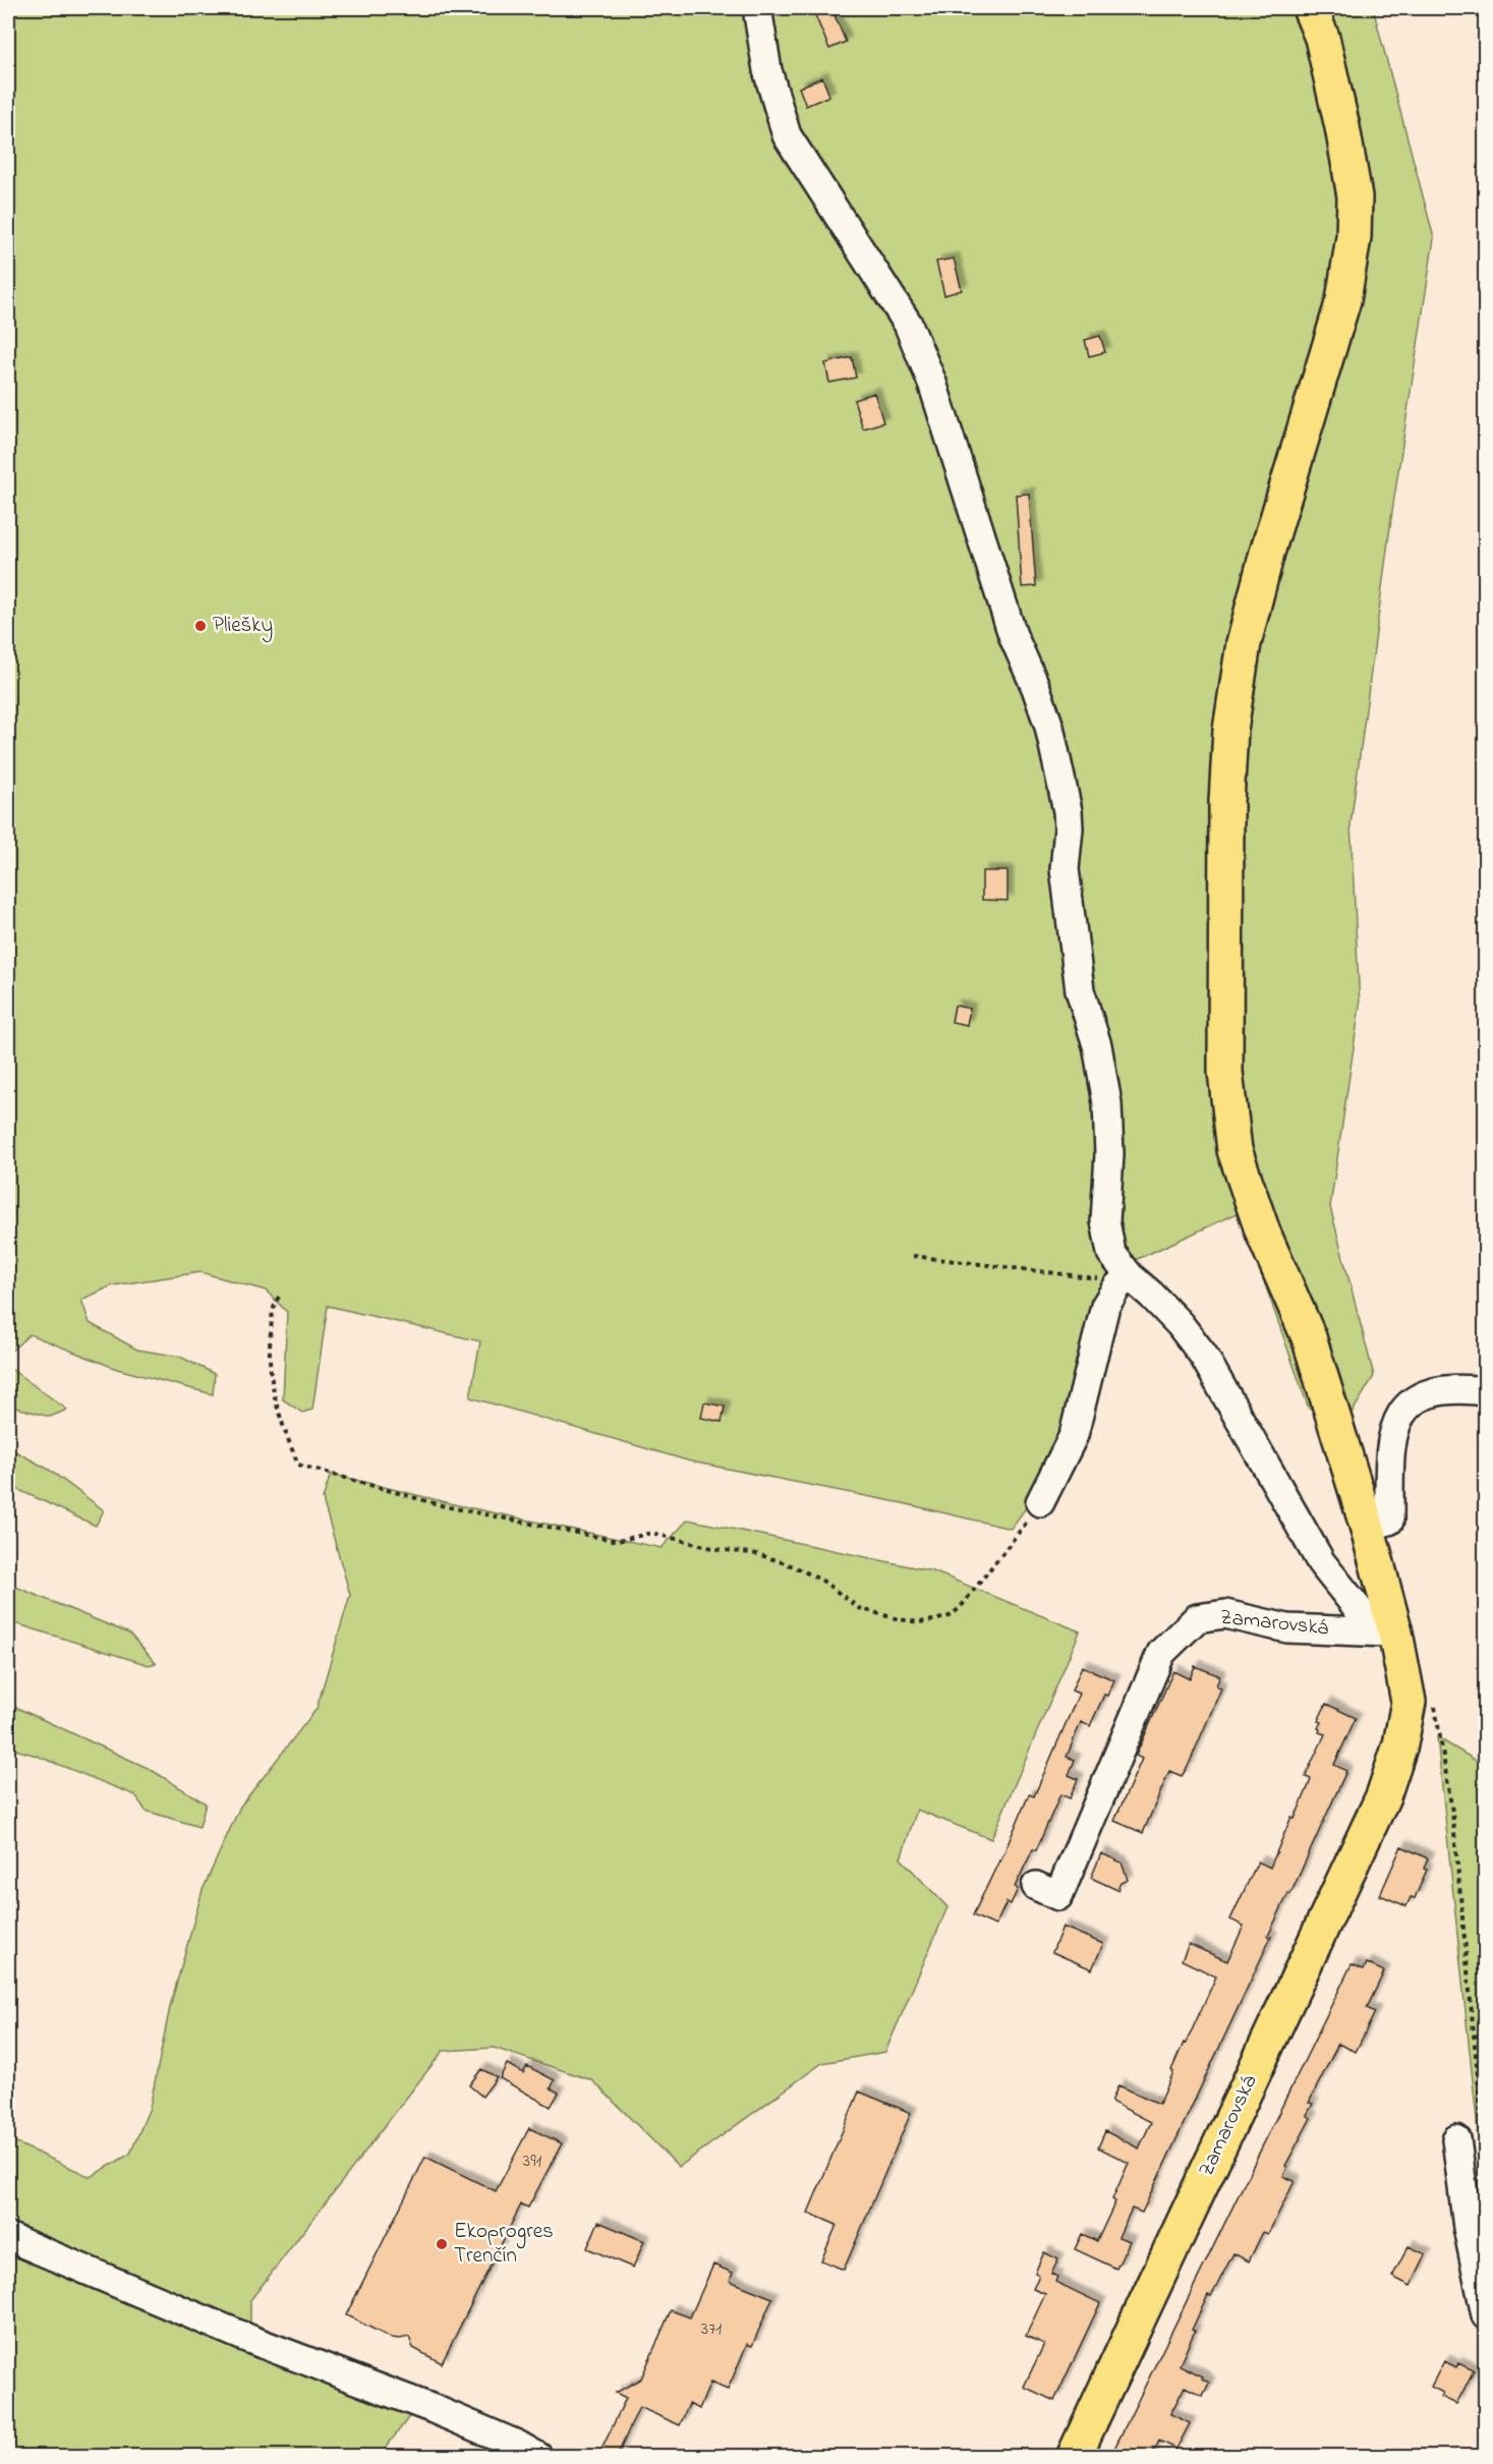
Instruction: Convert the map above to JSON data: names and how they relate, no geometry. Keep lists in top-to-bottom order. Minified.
{"streets":{"main road":["Zamarovská"]},"places":["Pliešky","Ekoprogres Trenčín"],"house_numbers":["391","371"]}
